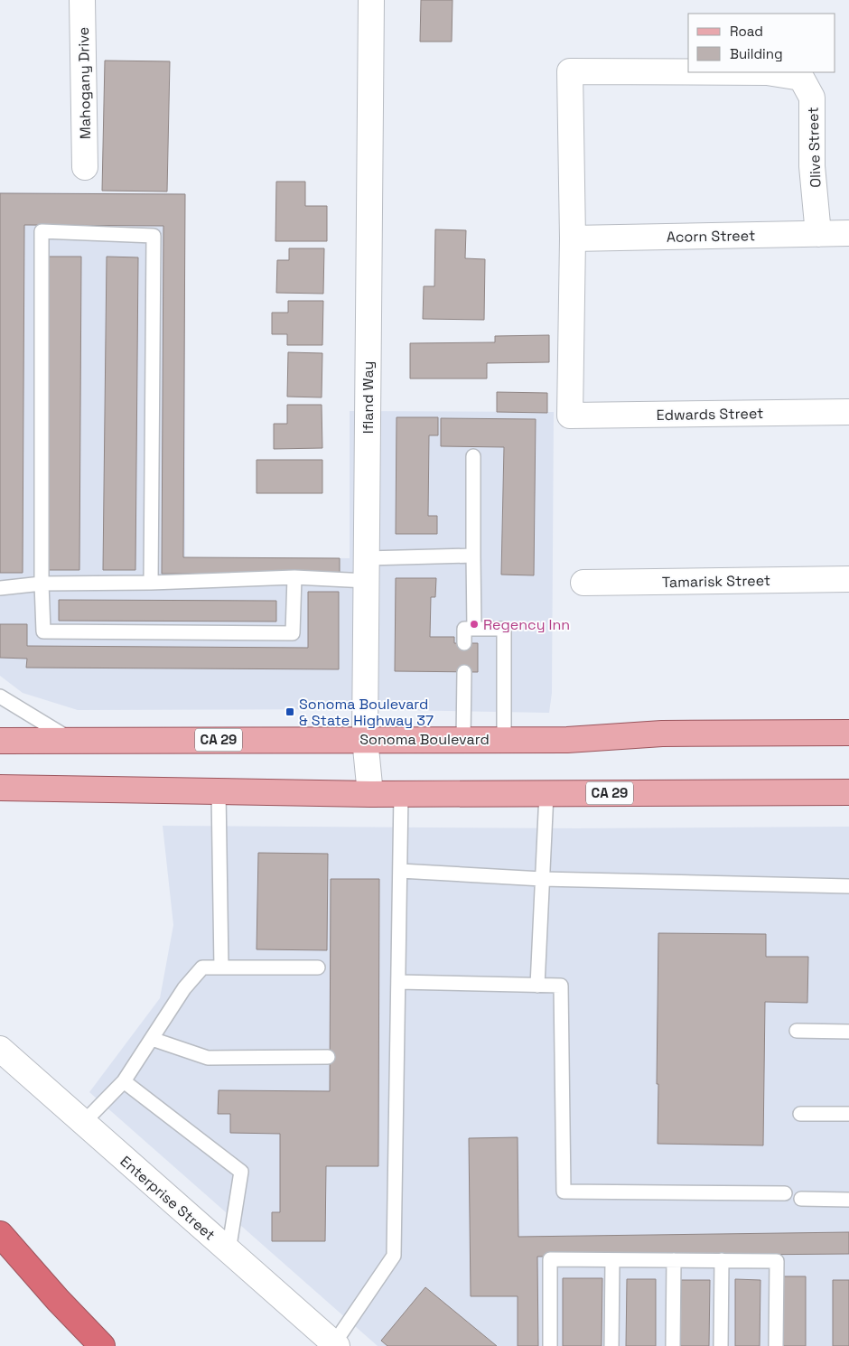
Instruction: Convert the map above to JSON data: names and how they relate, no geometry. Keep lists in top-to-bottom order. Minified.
{"streets":{"main road":["Sonoma Boulevard","CA 29"],"street":["Mahogany Drive","Olive Street","Acorn Street","Ifland Way","Edwards Street","Tamarisk Street","Enterprise Street"]},"crossings":[["Olive Street","Acorn Street"],["Olive Street","Edwards Street"],["Acorn Street","Edwards Street"],["Ifland Way","Sonoma Boulevard"],["Ifland Way","CA 29"]],"places":{"other":["Regency Inn"],"transit":["Sonoma Boulevard & State Highway 37"]},"legend":["Road","Building"]}
